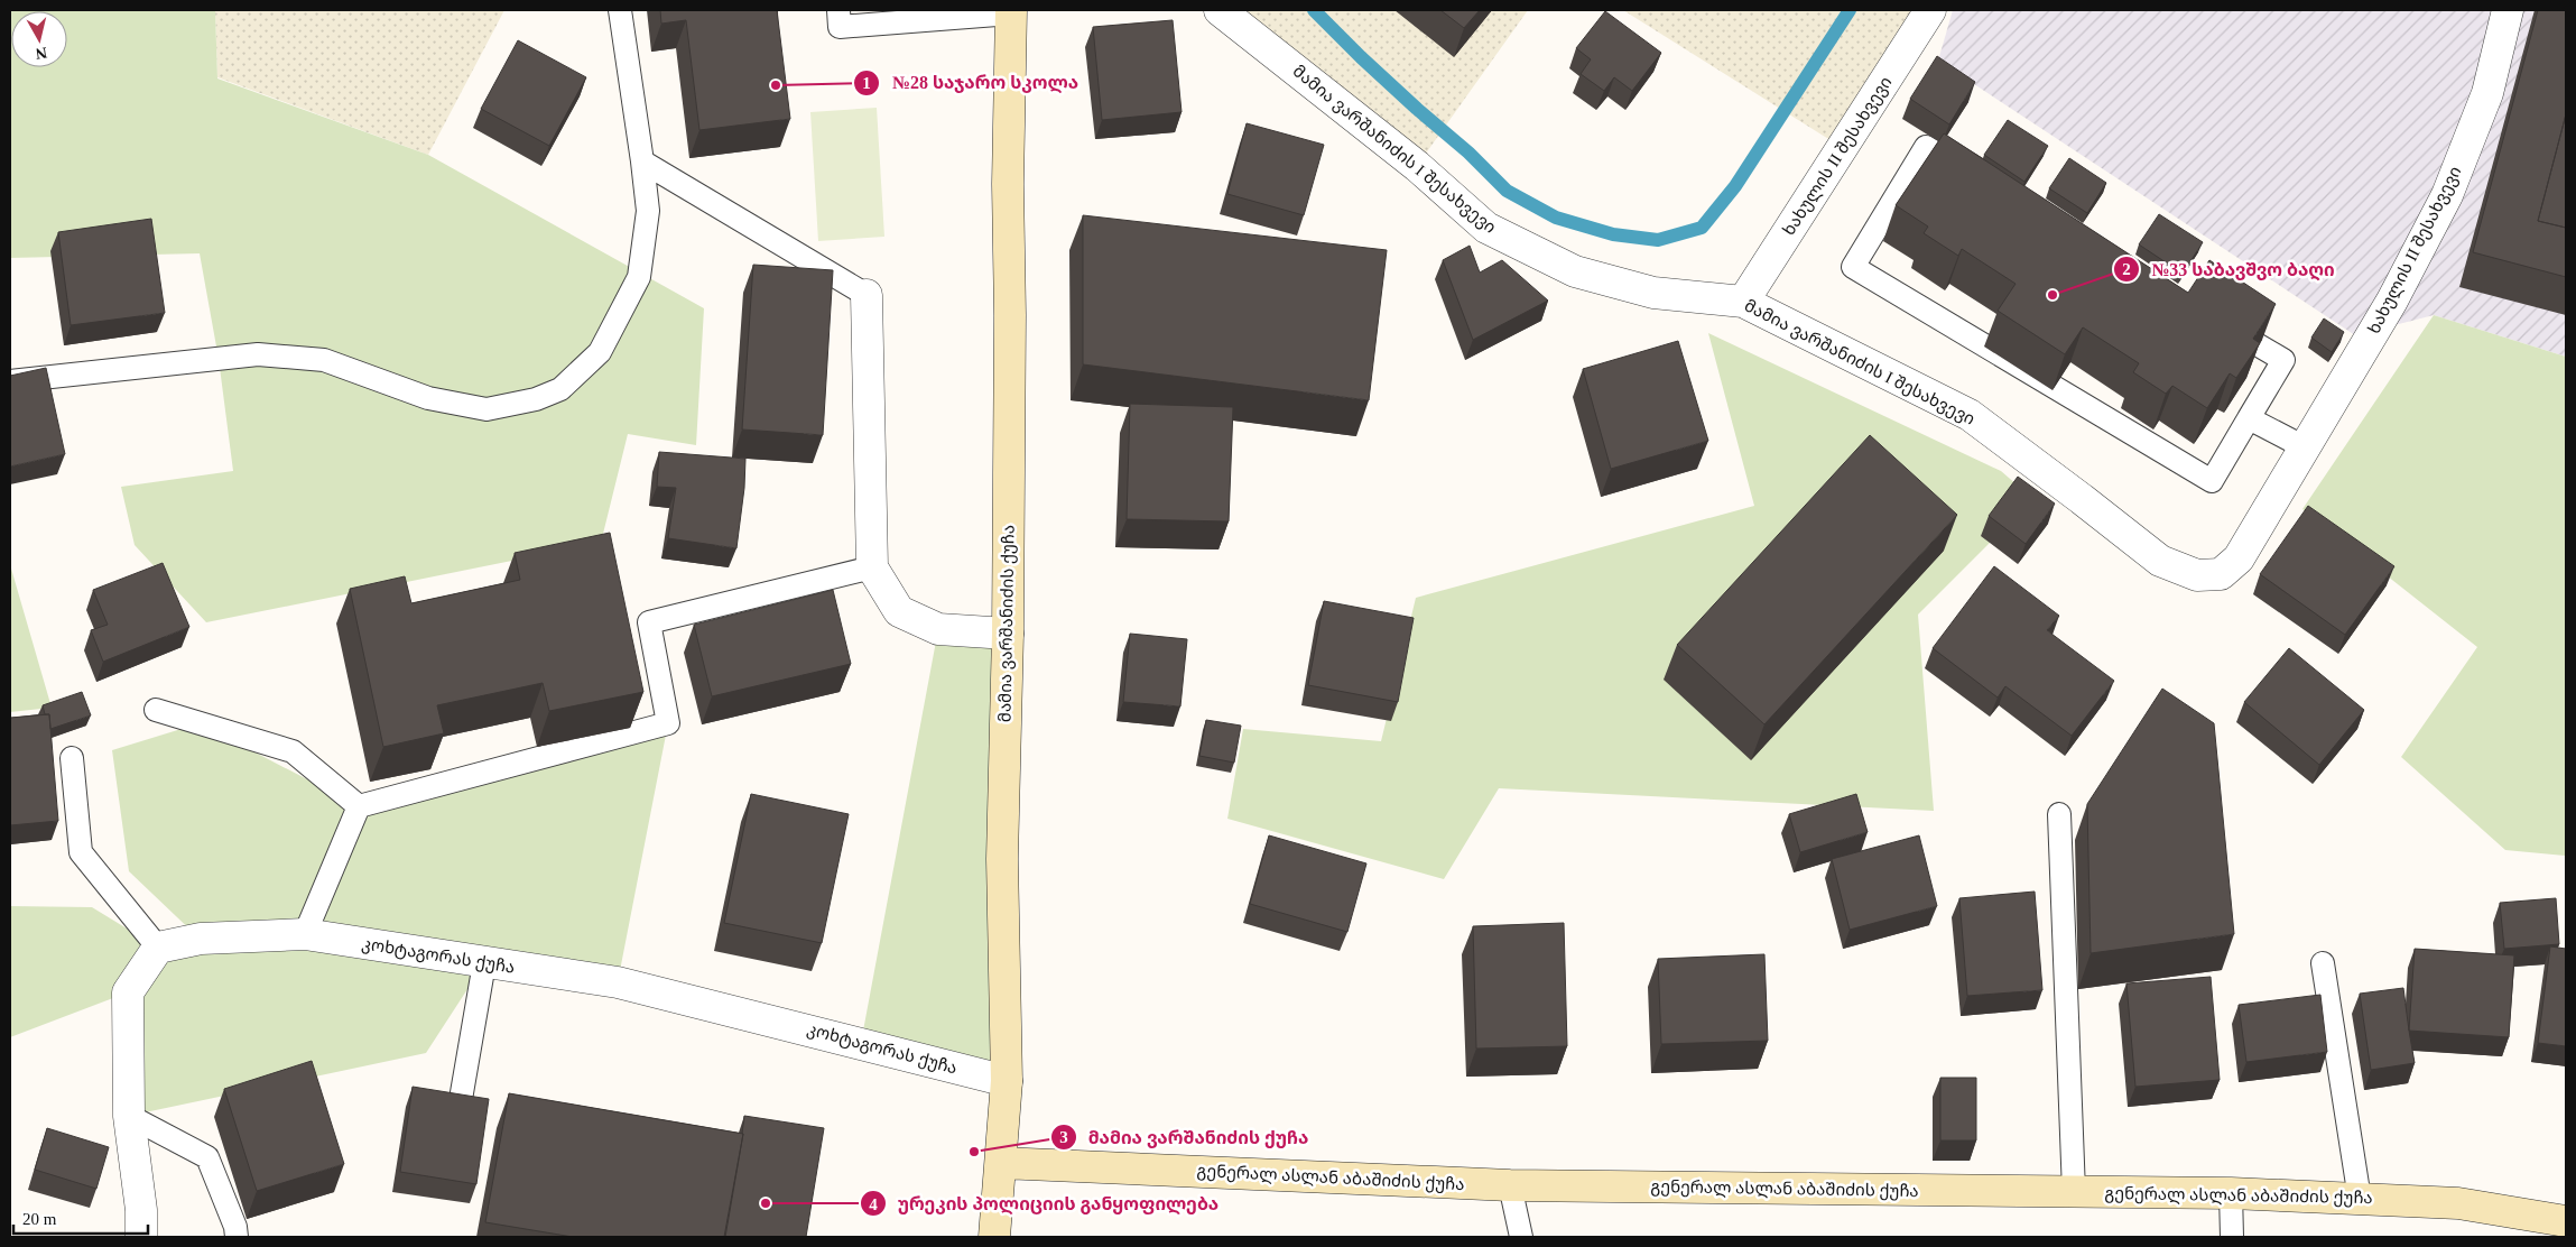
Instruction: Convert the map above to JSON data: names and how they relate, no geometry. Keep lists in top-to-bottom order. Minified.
{"streets":{"street":["მამია ვარშანიძის I შესახვევი","ხახულის II შესახვევი","მამია ვარშანიძის ქუჩა","კოხტაგორას ქუჩა","გენერალ ასლან აბაშიძის ქუჩა"]},"crossings":[["მამია ვარშანიძის I შესახვევი","ხახულის II შესახვევი"],["მამია ვარშანიძის ქუჩა","კოხტაგორას ქუჩა"],["მამია ვარშანიძის ქუჩა","გენერალ ასლან აბაშიძის ქუჩა"]],"places":["№28 საჯარო სკოლა","№33 საბავშვო ბაღი","მამია ვარშანიძის ქუჩა","ურეკის პოლიციის განყოფილება"],"scale_bar":"20 m","north":"bottom"}
